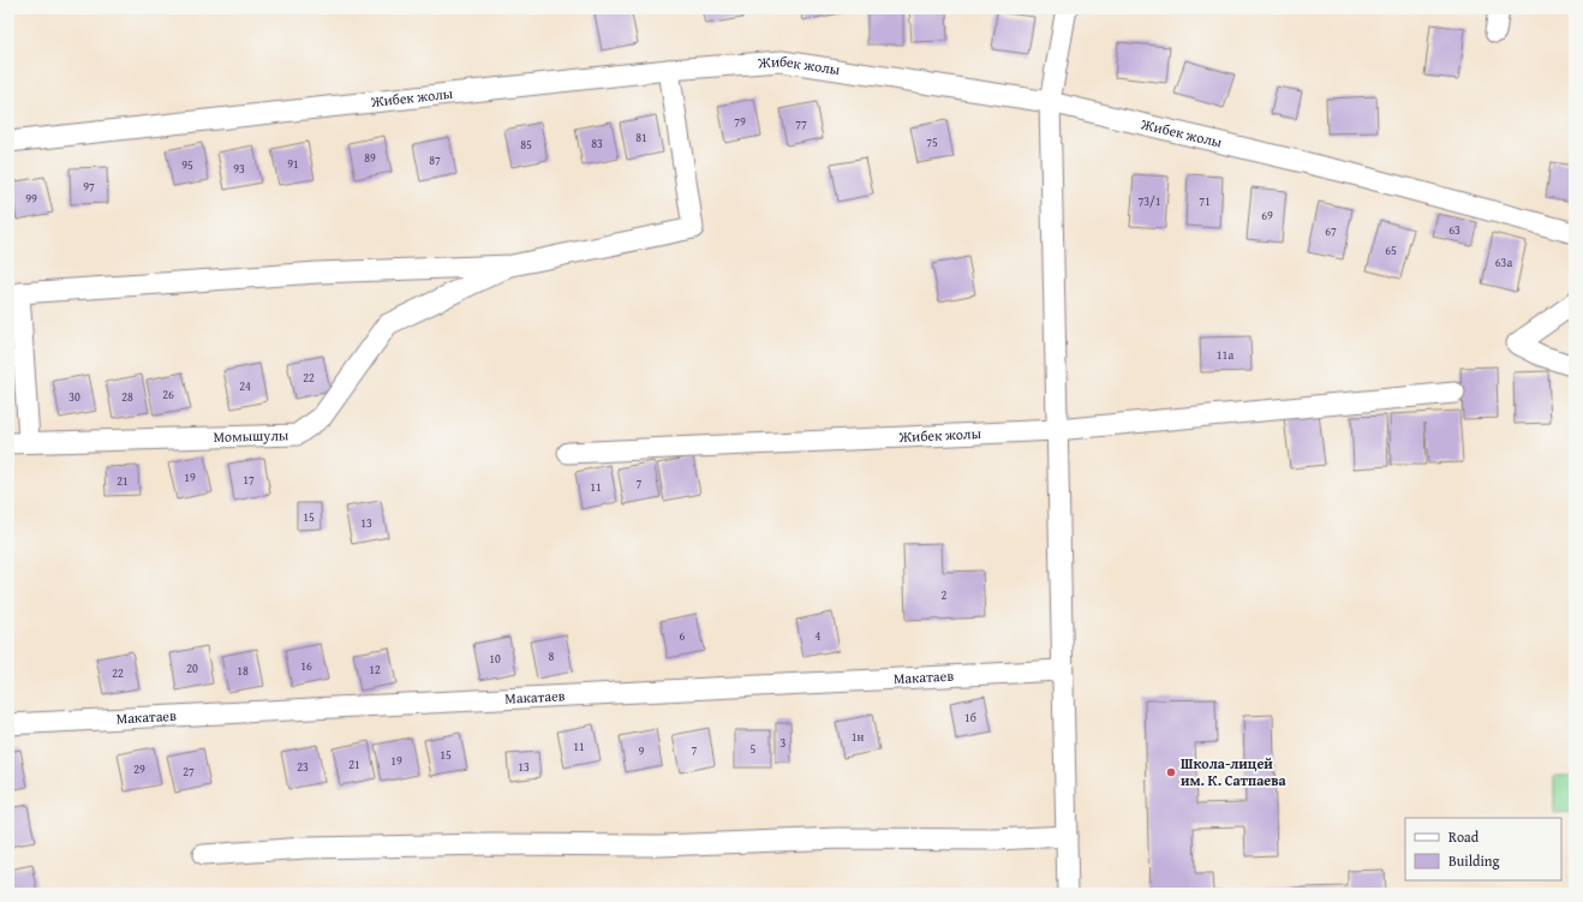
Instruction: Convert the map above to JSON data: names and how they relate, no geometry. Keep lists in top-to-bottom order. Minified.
{"streets":{"street":["Жибек жолы","Момышулы","Макатаев"]},"places":["Школа-лицей им. К. Сатпаева"],"house_numbers":["79","77","81","75","83","85","89","87","91","95","93","97","99","73/1","71","69","63","67","65","63а","11а","22","24","26","30","28","19","17","21","7","11","15","13","2","6","4","8","10","16","20","12","18","22","1б","1н","3","11","5","7","9","15","19","21","23","13","29","27"],"legend":["Road","Building"]}
